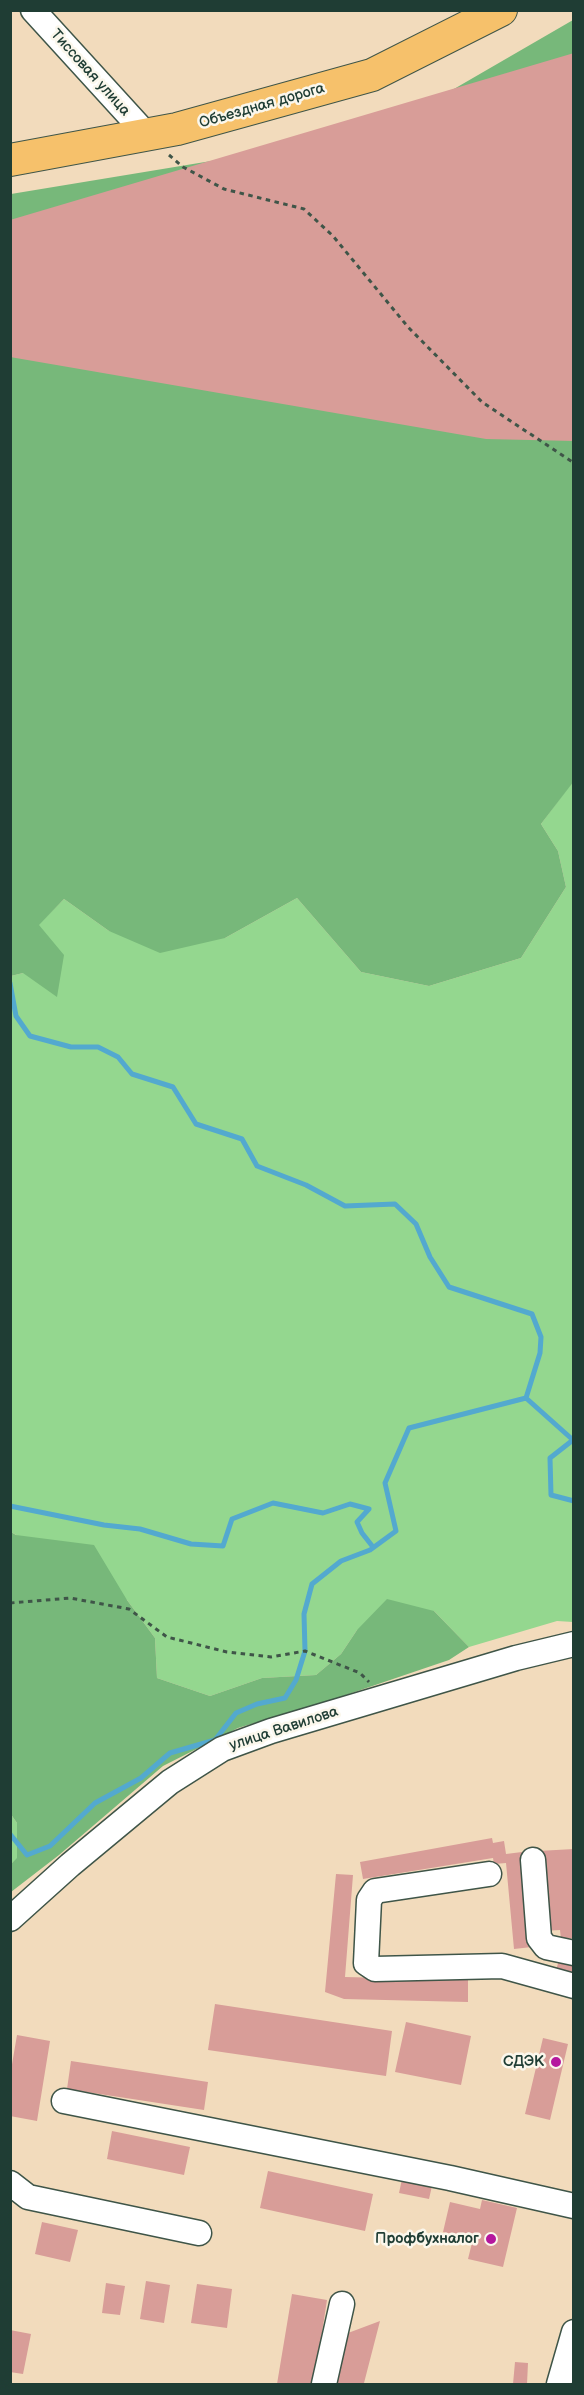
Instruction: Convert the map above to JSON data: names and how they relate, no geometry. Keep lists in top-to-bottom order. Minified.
{"streets":{"main road":["Объездная дорога"],"street":["Тиссовая улица","улица Вавилова"]},"crossings":[["Тиссовая улица","Объездная дорога"]],"places":["СДЭК","Профбухналог"]}
